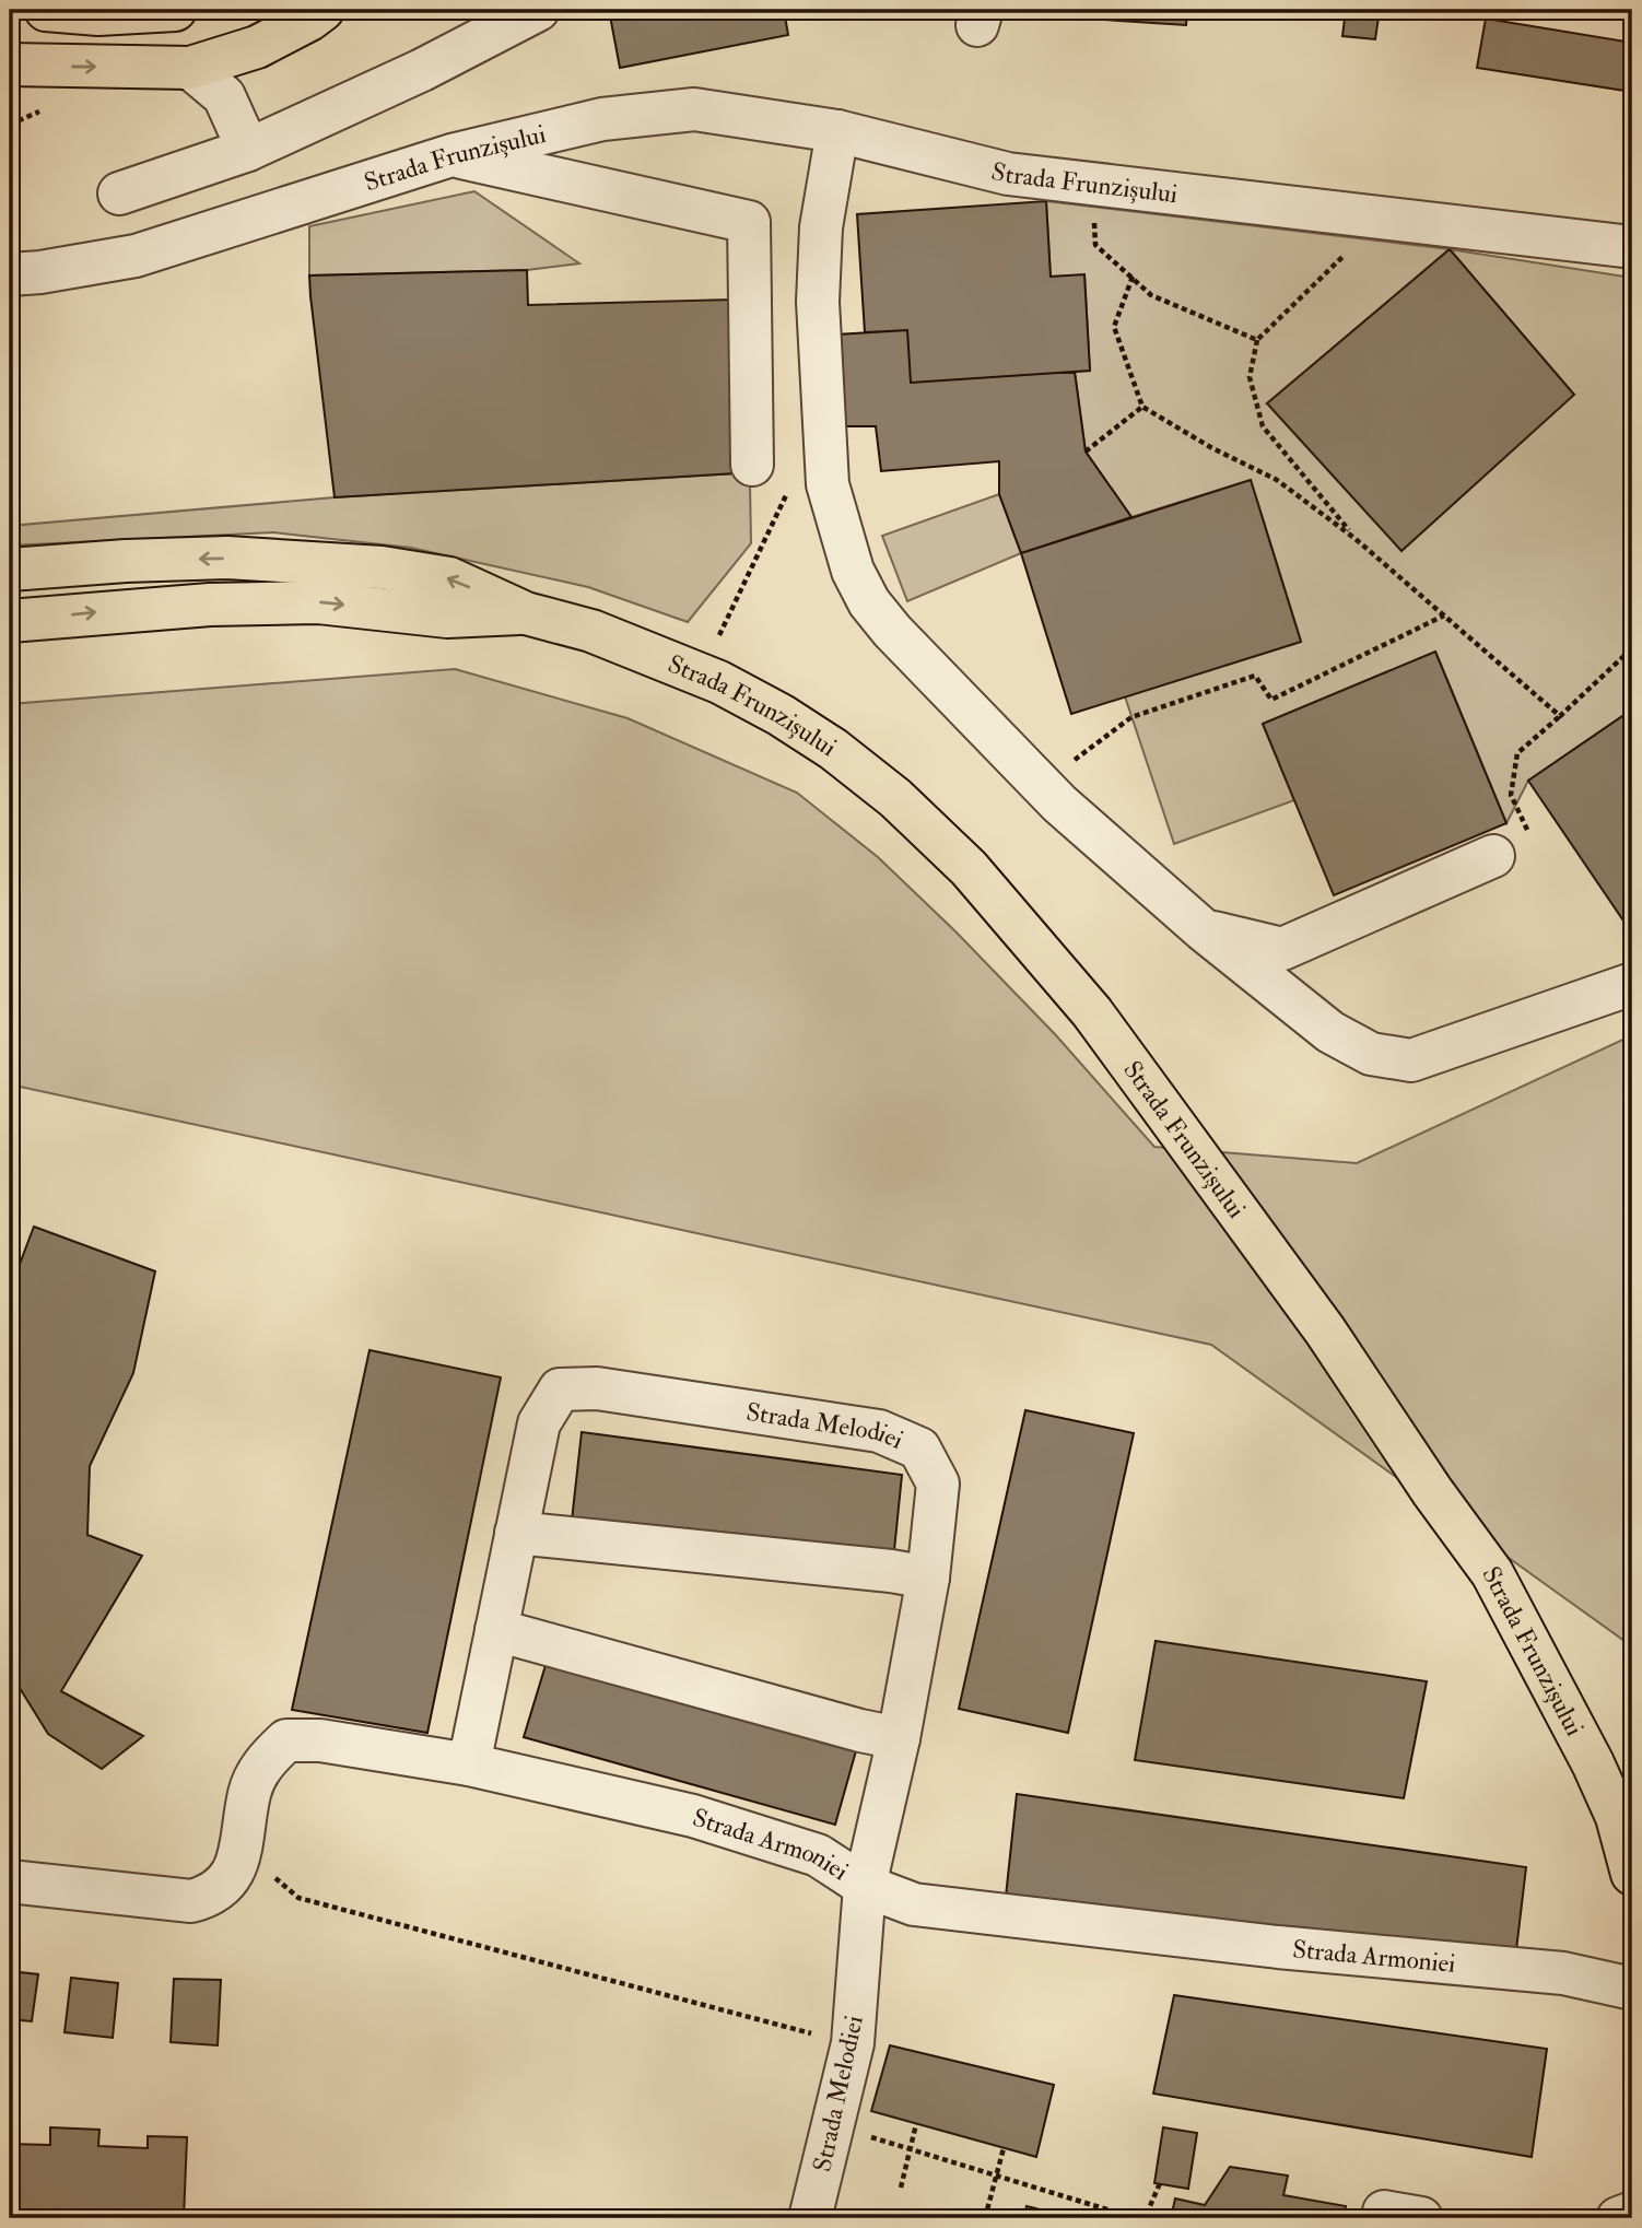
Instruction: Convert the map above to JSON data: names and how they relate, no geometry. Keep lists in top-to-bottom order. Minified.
{"streets":{"main road":["Strada Frunzișului"],"street":["Strada Melodiei","Strada Armoniei"]},"crossings":[["Strada Melodiei","Strada Armoniei"]]}
